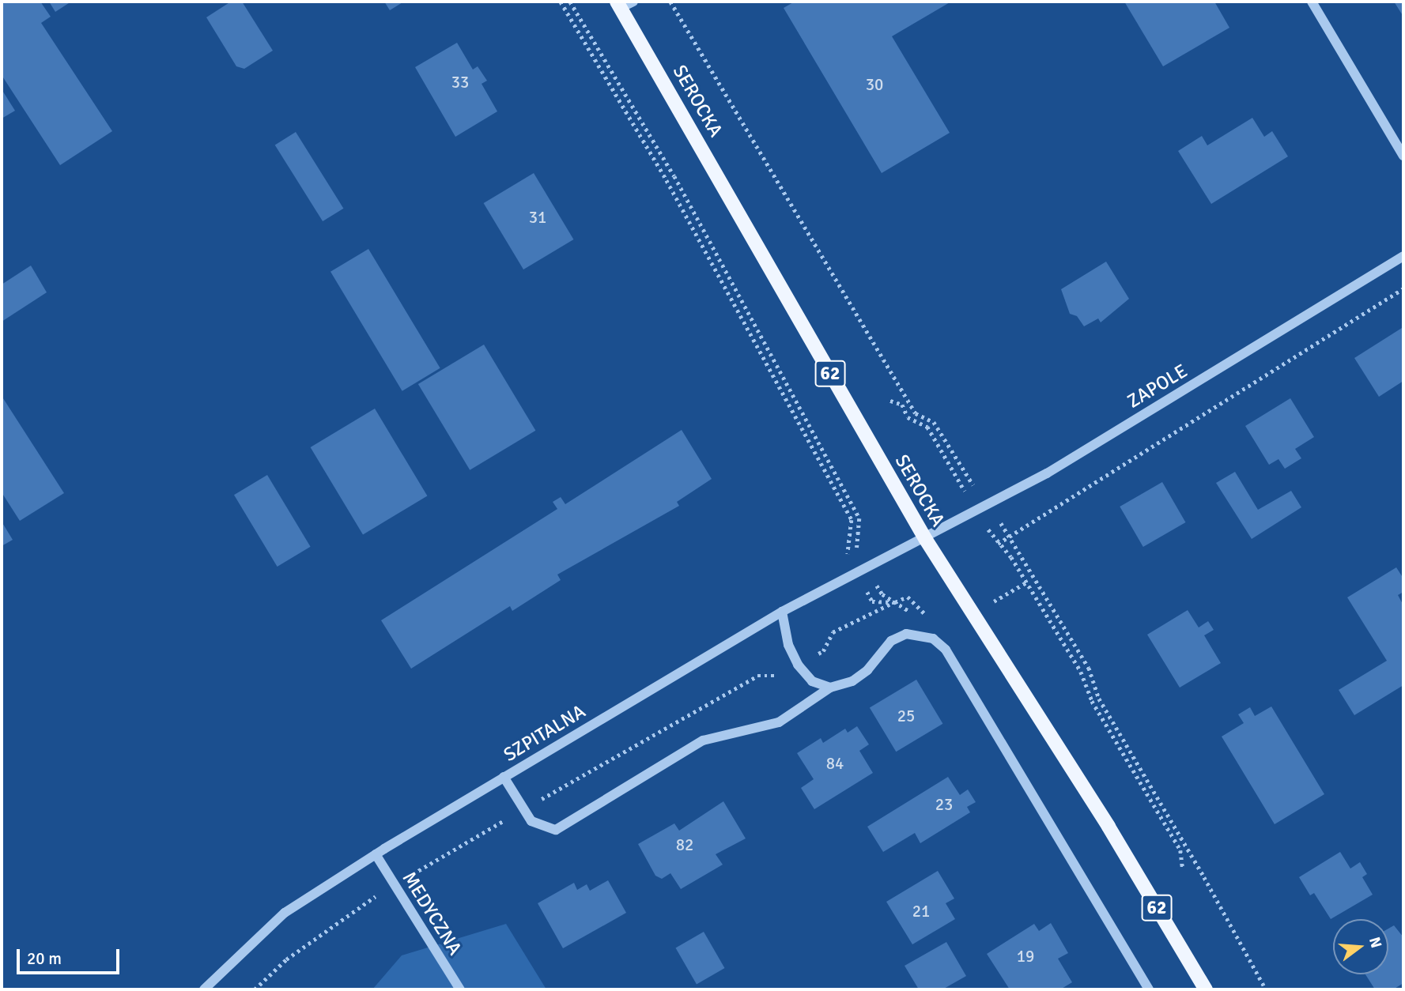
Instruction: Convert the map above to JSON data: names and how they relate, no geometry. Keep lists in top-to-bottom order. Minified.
{"streets":{"main road":["SEROCKA","62"],"street":["ZAPOLE","SZPITALNA","MEDYCZNA"]},"crossings":[["SEROCKA","ZAPOLE"],["SEROCKA","SZPITALNA"],["ZAPOLE","SZPITALNA"],["SZPITALNA","MEDYCZNA"]],"house_numbers":["33","30","31","25","84","23","82","21","19"],"scale_bar":"20 m","north":"right"}
